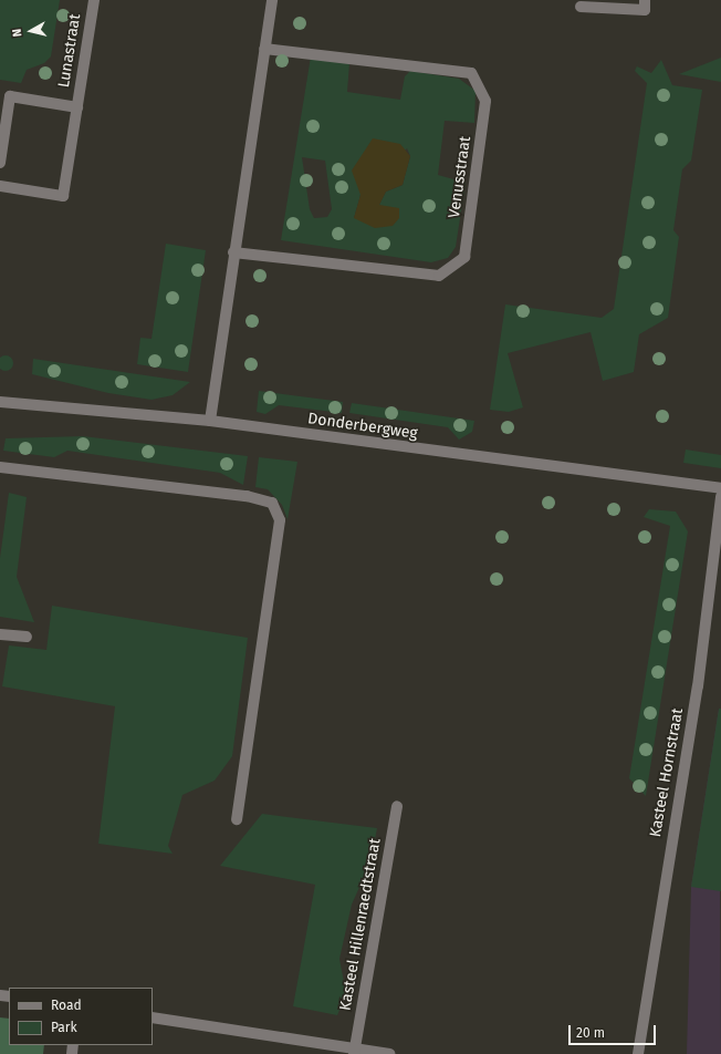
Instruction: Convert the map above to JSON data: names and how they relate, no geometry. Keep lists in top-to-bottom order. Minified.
{"streets":{"street":["Lunastraat","Venusstraat","Donderbergweg","Kasteel Hornstraat","Kasteel Hillenraedtstraat"]},"legend":["Road","Park"],"scale_bar":"20 m","north":"left"}
